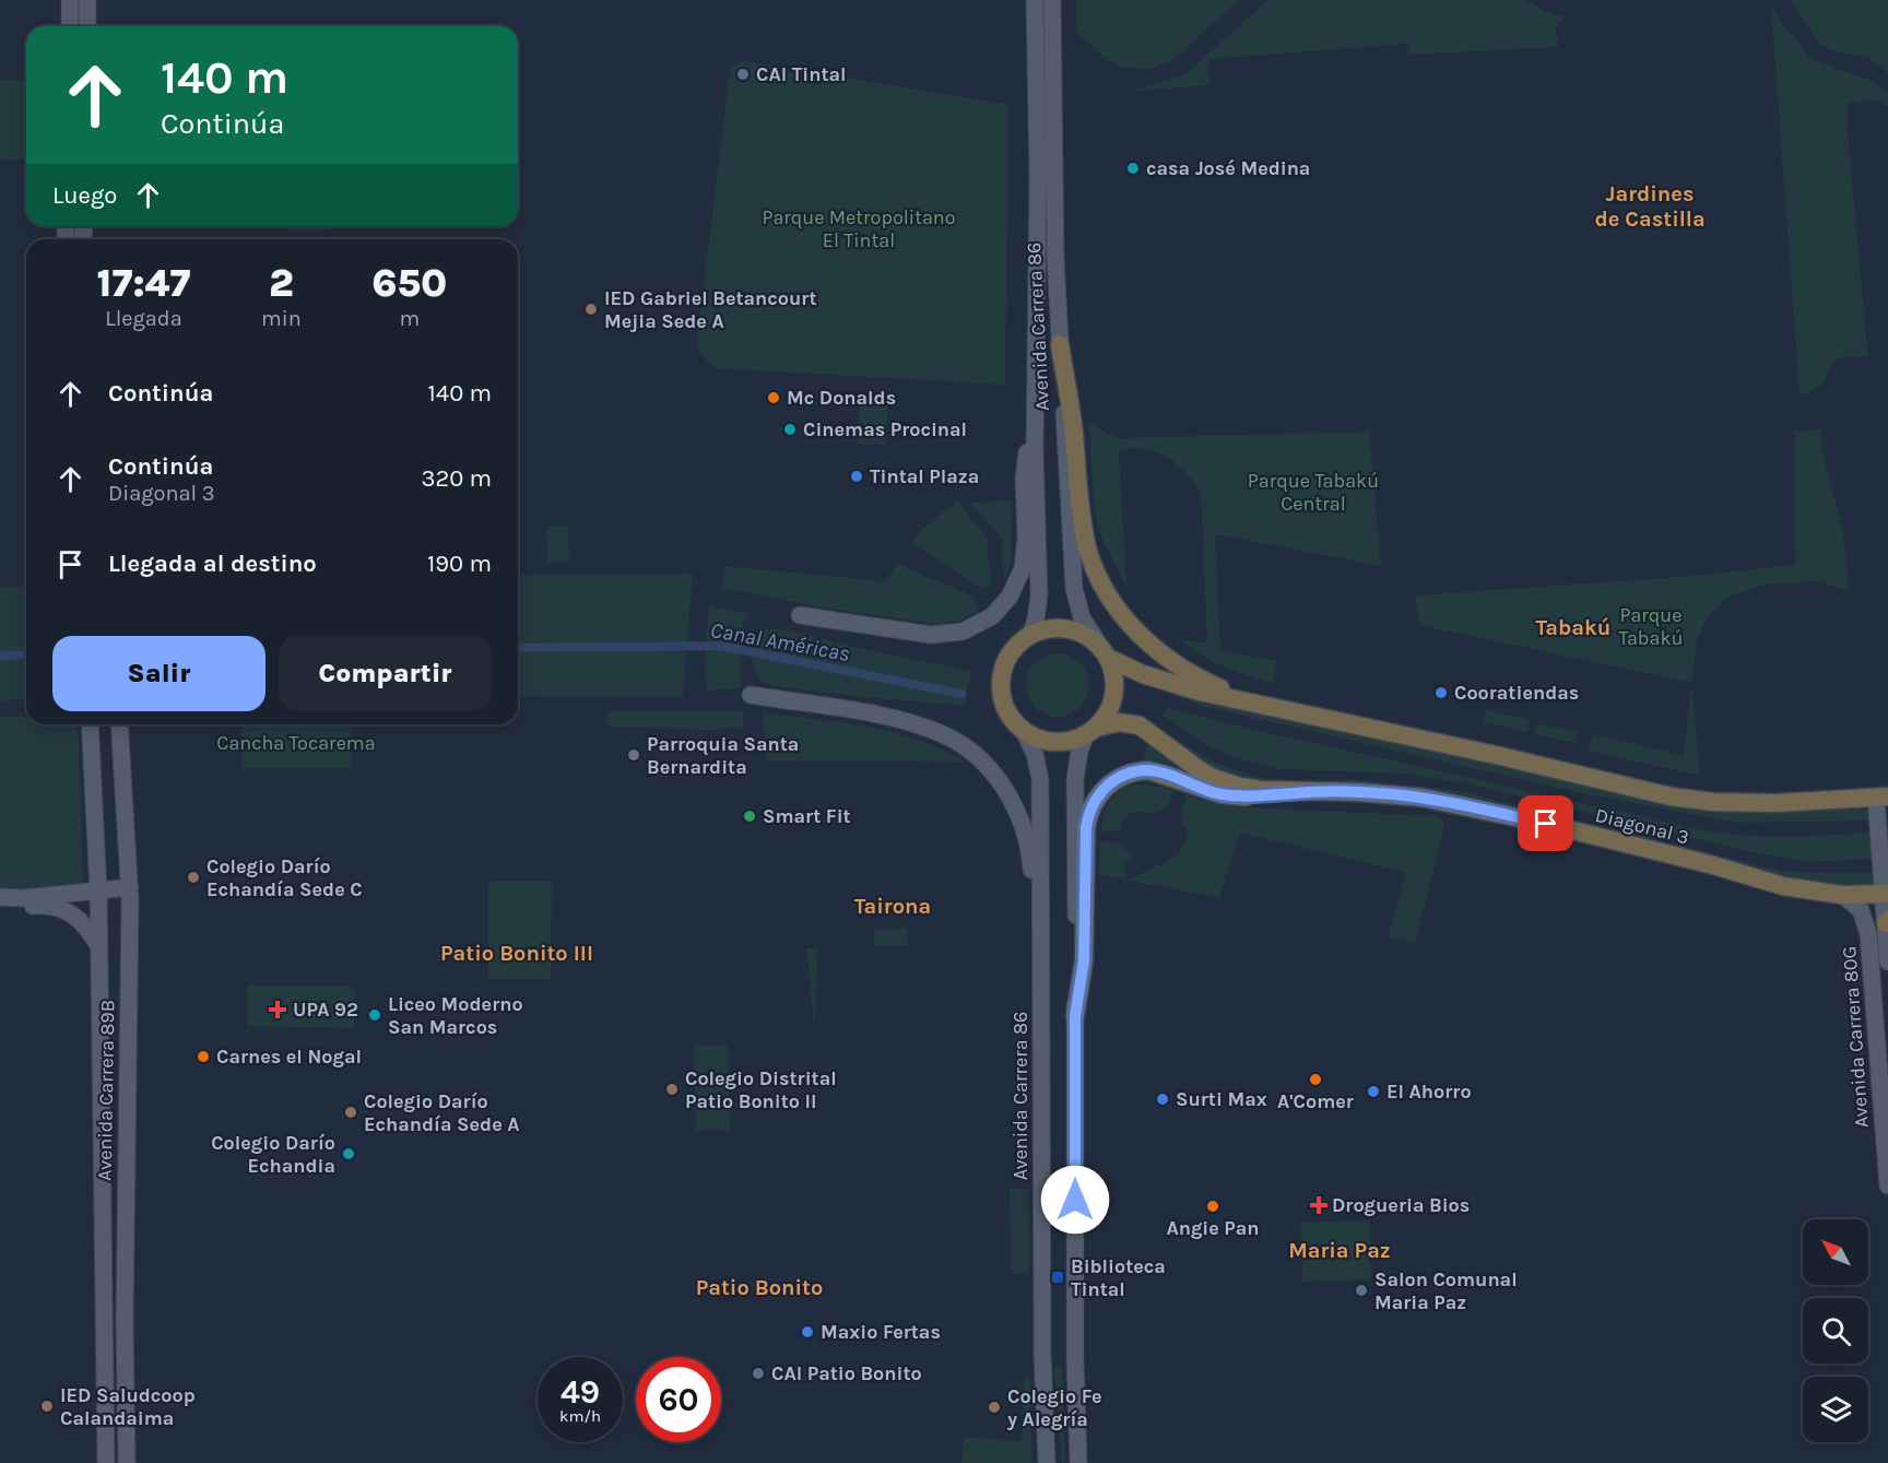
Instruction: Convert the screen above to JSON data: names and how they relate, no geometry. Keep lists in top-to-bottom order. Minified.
{"streets":{"highway":["Diagonal 3"],"main road":["Avenida Carrera 86","Avenida Carrera 80G","Avenida Carrera 89B"]},"crossings":[["Avenida Carrera 86","Diagonal 3"],["Diagonal 3","Avenida Carrera 80G"]],"districts":["Jardines de Castilla","Tabakú","Tairona","Patio Bonito III","Maria Paz","Patio Bonito"],"water":["Canal Américas"],"parks":["Parque Metropolitano El Tintal","Parque Tabakú Central","Parque Tabakú","Cancha Tocarema"],"places":{"other":["CAI Tintal","casa José Medina","IED Gabriel Betancourt Mejia Sede A","Mc Donalds","Cinemas Procinal","Tintal Plaza","Cooratiendas","Parroquia Santa Bernardita","Smart Fit","Colegio Darío Echandía Sede C","Liceo Moderno San Marcos","Carnes el Nogal","A'Comer","Colegio Distrital Patio Bonito II","El Ahorro","Surti Max","Colegio Darío Echandía Sede A","Colegio Darío Echandia","Angie Pan","Salon Comunal Maria Paz","Maxio Fertas","CAI Patio Bonito","IED Saludcoop Calandaima","Colegio Fe y Alegría"],"health":["UPA 92","Drogueria Bios"],"transit":["Biblioteca Tintal"]},"north":"top left","page":{"turn":["140 m","Continúa"],"then":"Luego","eta":["17:47","Llegada","2","min","650","m"],"list":[{"name":"Continúa","value":"140 m"},{"name":"Continúa","note":"Diagonal 3","value":"320 m"},{"name":"Llegada al destino","value":"190 m"}],"buttons":["Salir","Compartir"],"speed":"49 km/h","limit":"60"}}
